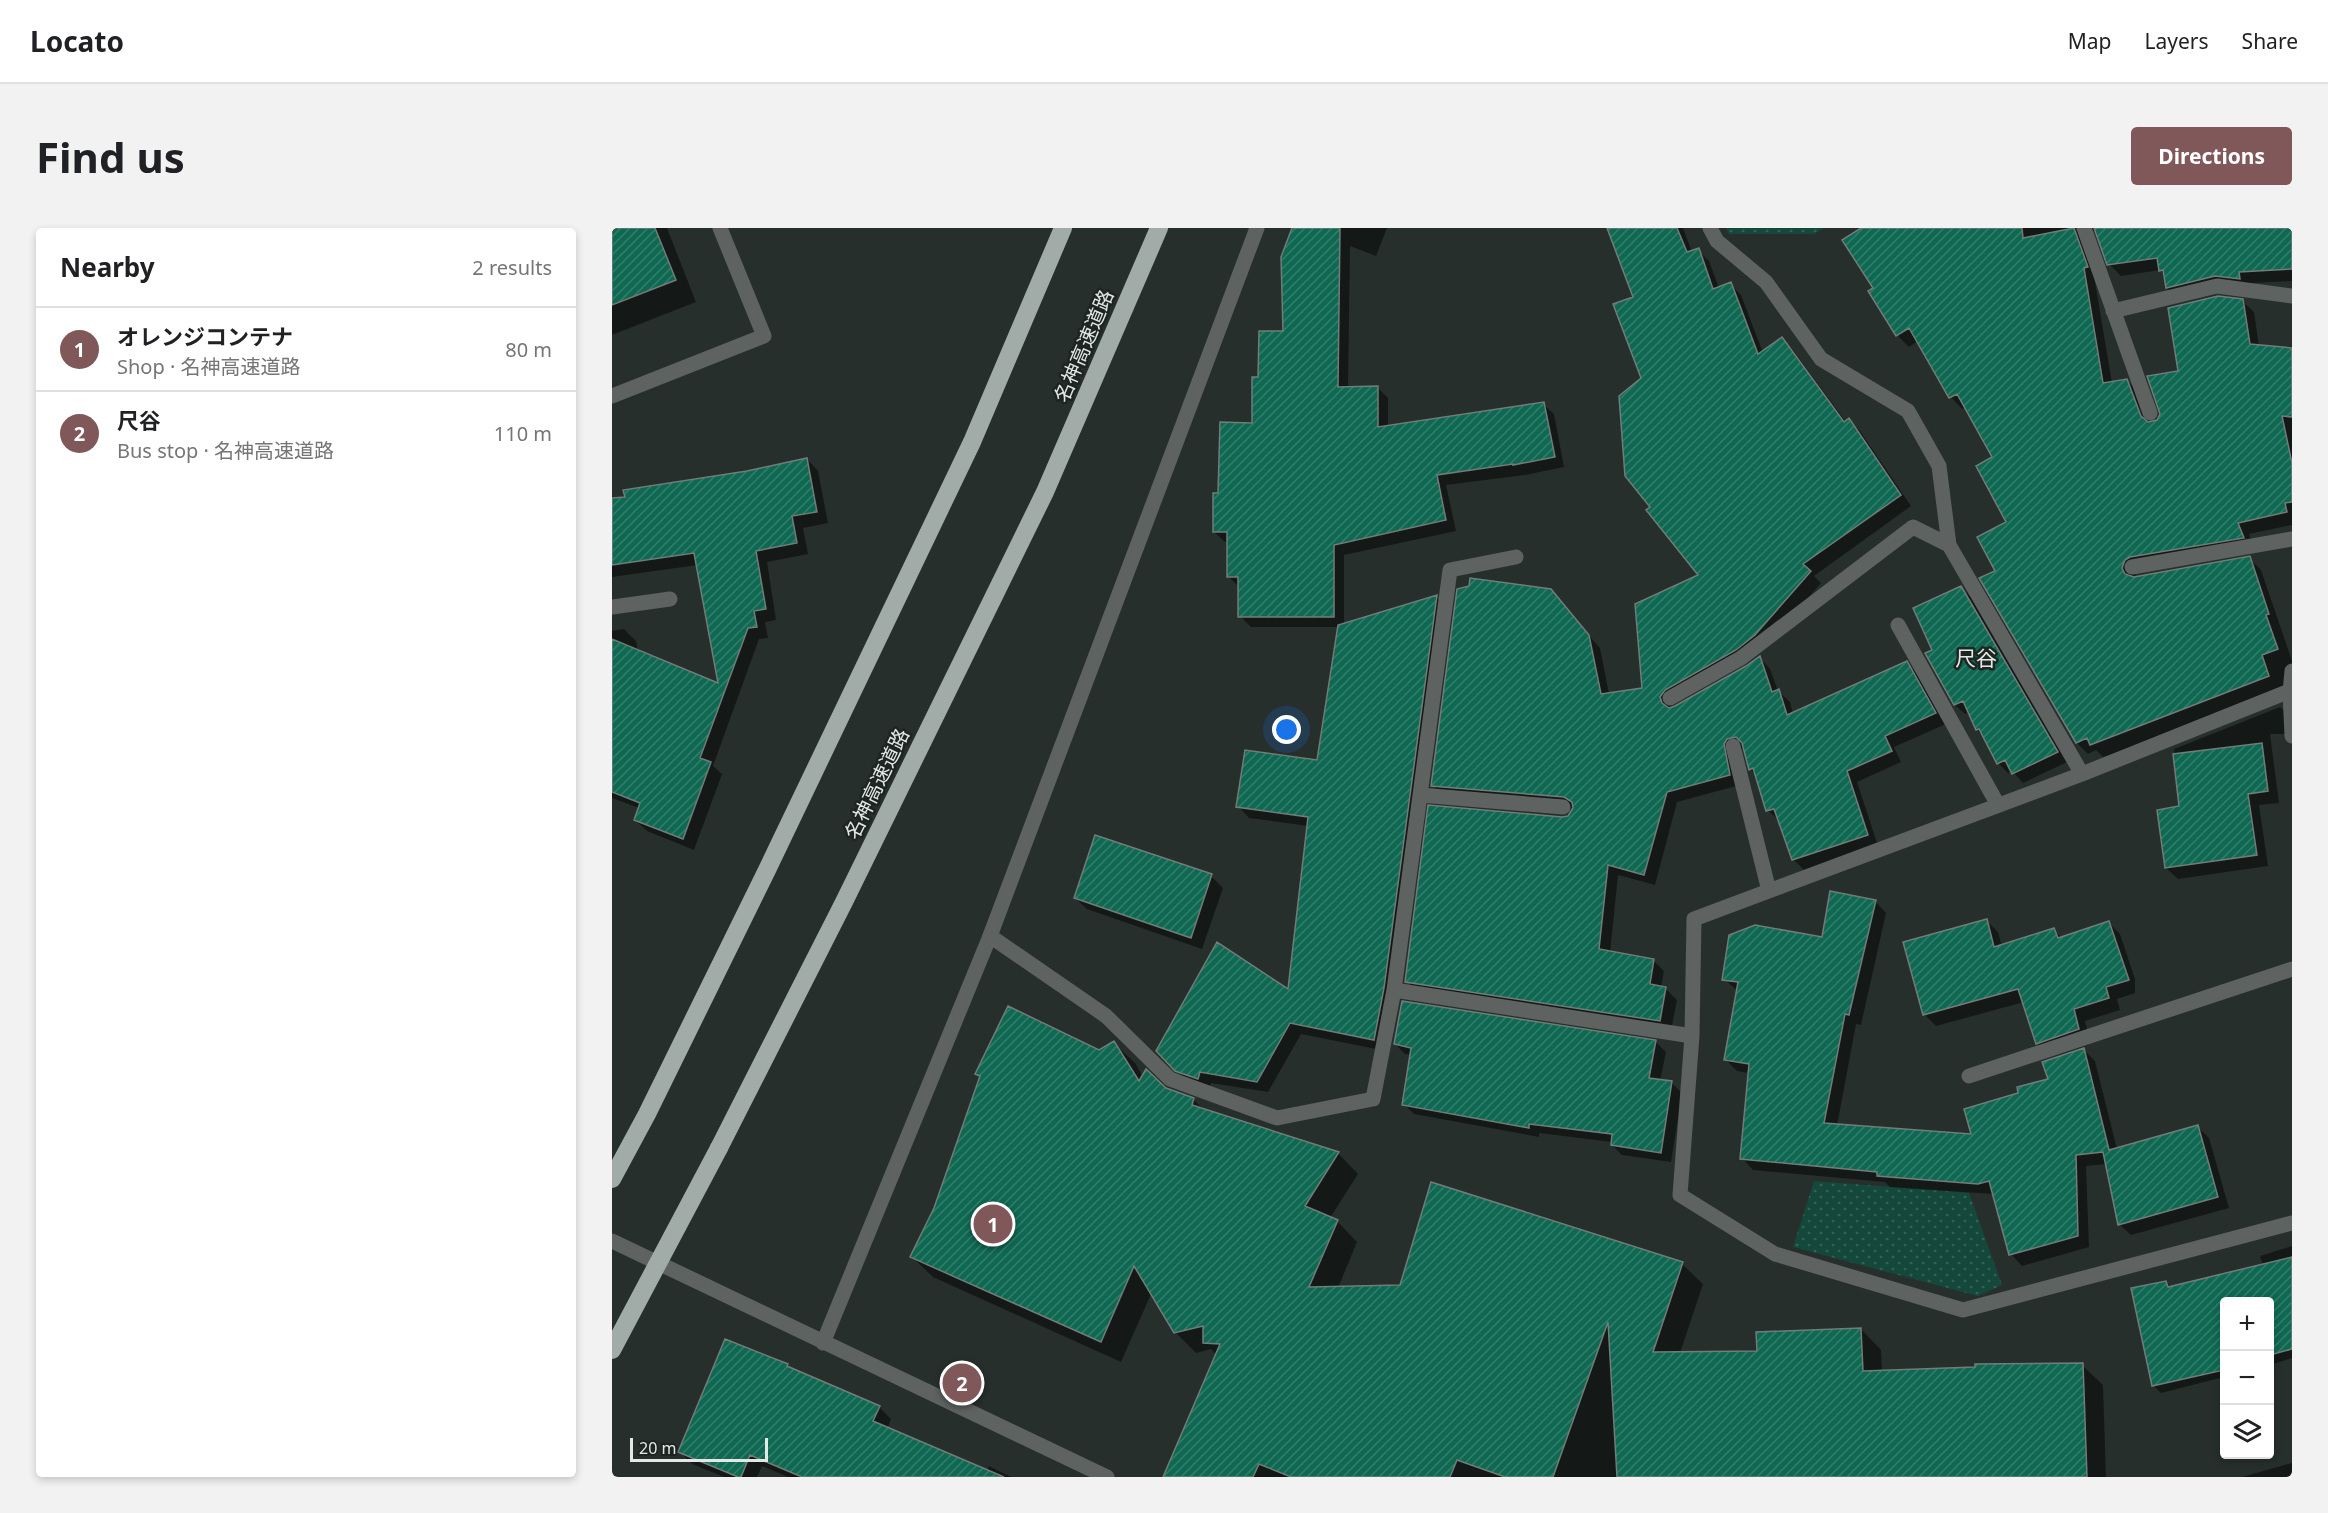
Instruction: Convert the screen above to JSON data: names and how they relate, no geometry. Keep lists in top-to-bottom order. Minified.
{"streets":{"highway":["名神高速道路"]},"districts":["尺谷"],"scale_bar":"20 m","page":{"header":"Locato","nav":["Map","Layers","Share"],"buttons":"Directions","title":"Find us","heading":["Nearby","2 results"],"list":[{"mark":"1","name":"オレンジコンテナ","note":"Shop · 名神高速道路","value":"80 m"},{"mark":"2","name":"尺谷","note":"Bus stop · 名神高速道路","value":"110 m"}],"pins":["1","2"],"map_buttons":["+","−"],"scale":"20 m"}}
